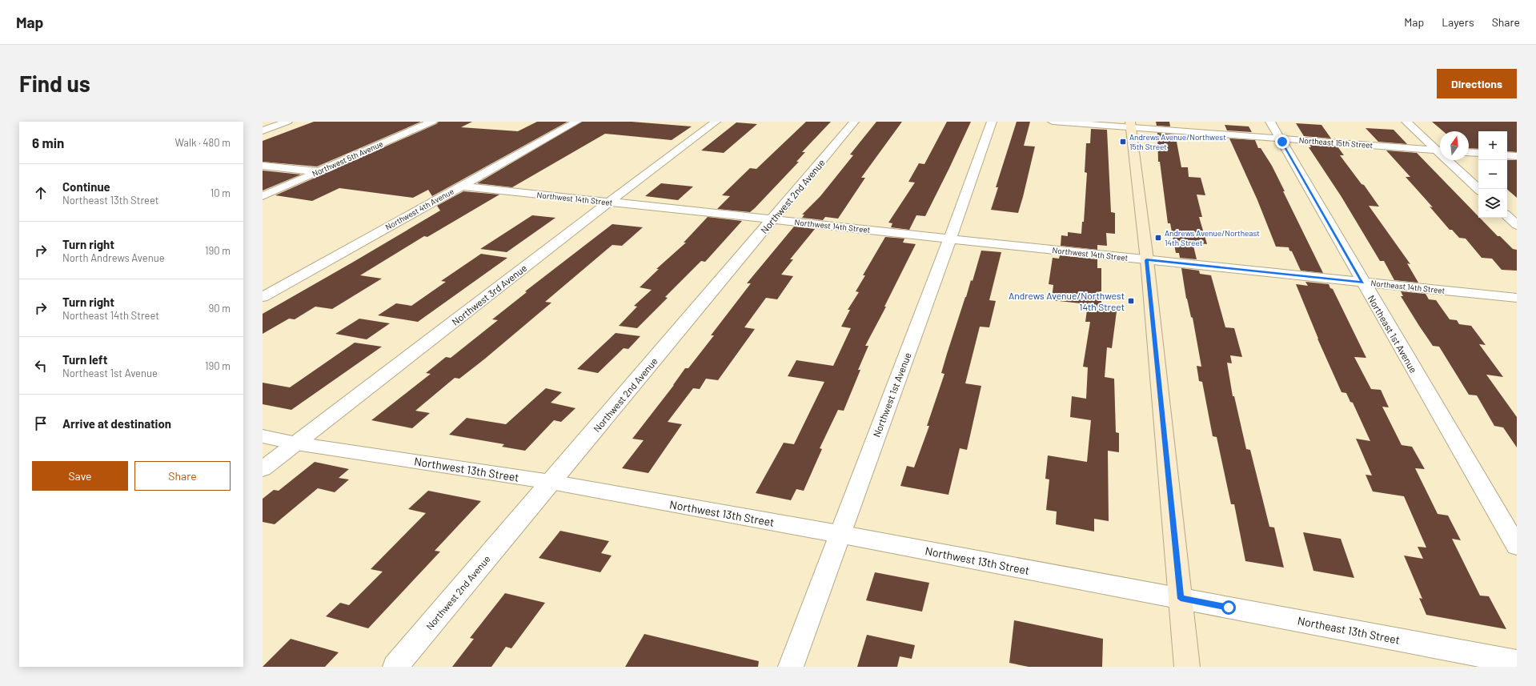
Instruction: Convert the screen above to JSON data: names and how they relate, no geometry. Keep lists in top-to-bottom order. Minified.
{"streets":{"street":["Northeast 15th Street","Northwest 5th Avenue","Northwest 2nd Avenue","Northwest 14th Street","Northwest 4th Avenue","Northeast 14th Street","Northwest 3rd Avenue","Northeast 1st Avenue","Northwest 1st Avenue","Northwest 13th Street","Northeast 13th Street"]},"crossings":[["Northeast 15th Street","Northeast 1st Avenue"],["Northwest 2nd Avenue","Northwest 14th Street"],["Northwest 2nd Avenue","Northwest 13th Street"],["Northwest 14th Street","Northwest 4th Avenue"],["Northwest 14th Street","Northeast 14th Street"],["Northwest 14th Street","Northwest 3rd Avenue"],["Northwest 14th Street","Northwest 1st Avenue"],["Northeast 14th Street","Northeast 1st Avenue"],["Northwest 3rd Avenue","Northwest 13th Street"],["Northwest 1st Avenue","Northwest 13th Street"],["Northwest 13th Street","Northeast 13th Street"]],"places":{"transit":["Andrews Avenue/Northwest 15th Street","Andrews Avenue/Northeast 14th Street","Andrews Avenue/Northwest 14th Street"]},"north":"top","page":{"header":"Map","nav":["Map","Layers","Share"],"buttons":["Directions",["Save","Share"]],"title":"Find us","heading":["6 min","Walk · 480 m"],"map_buttons":["+","−"],"list":[["Continue","Northeast 13th Street","10 m"],["Turn right","North Andrews Avenue","190 m"],["Turn right","Northeast 14th Street","90 m"],["Turn left","Northeast 1st Avenue","190 m"],"Arrive at destination"]}}
